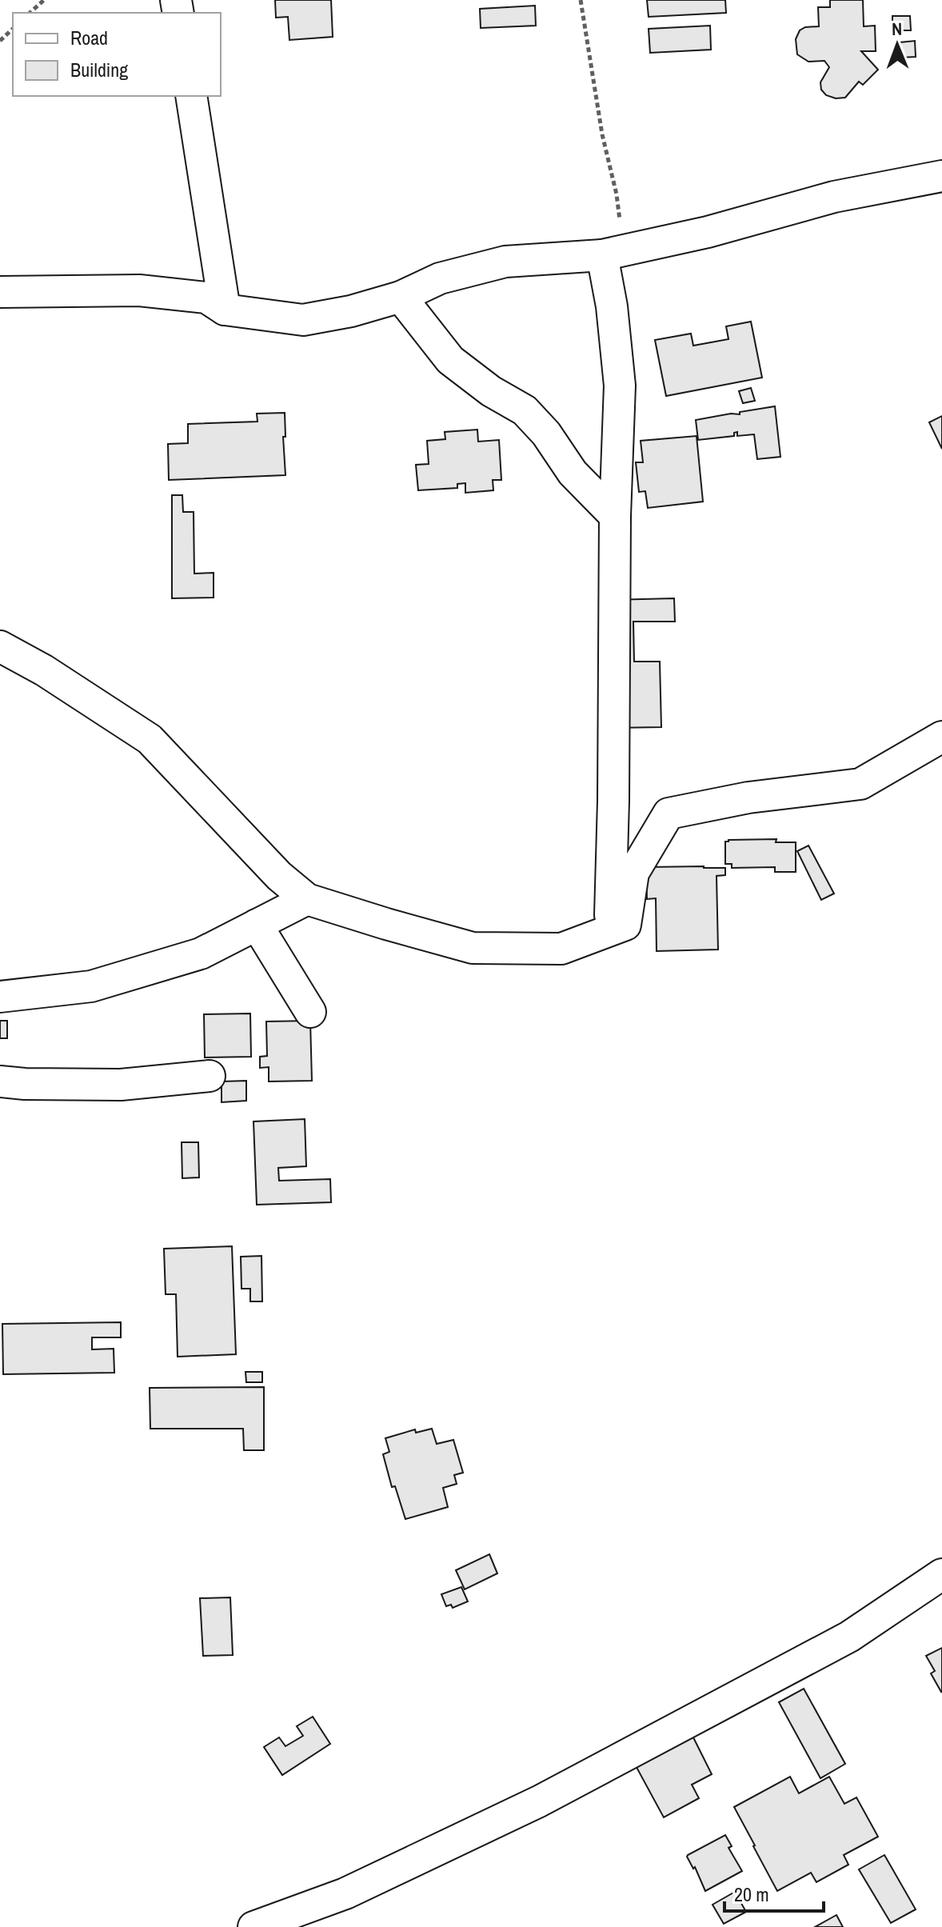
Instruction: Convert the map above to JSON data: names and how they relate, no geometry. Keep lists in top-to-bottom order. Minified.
{"legend":["Road","Building"],"scale_bar":"20 m","north":"top"}
